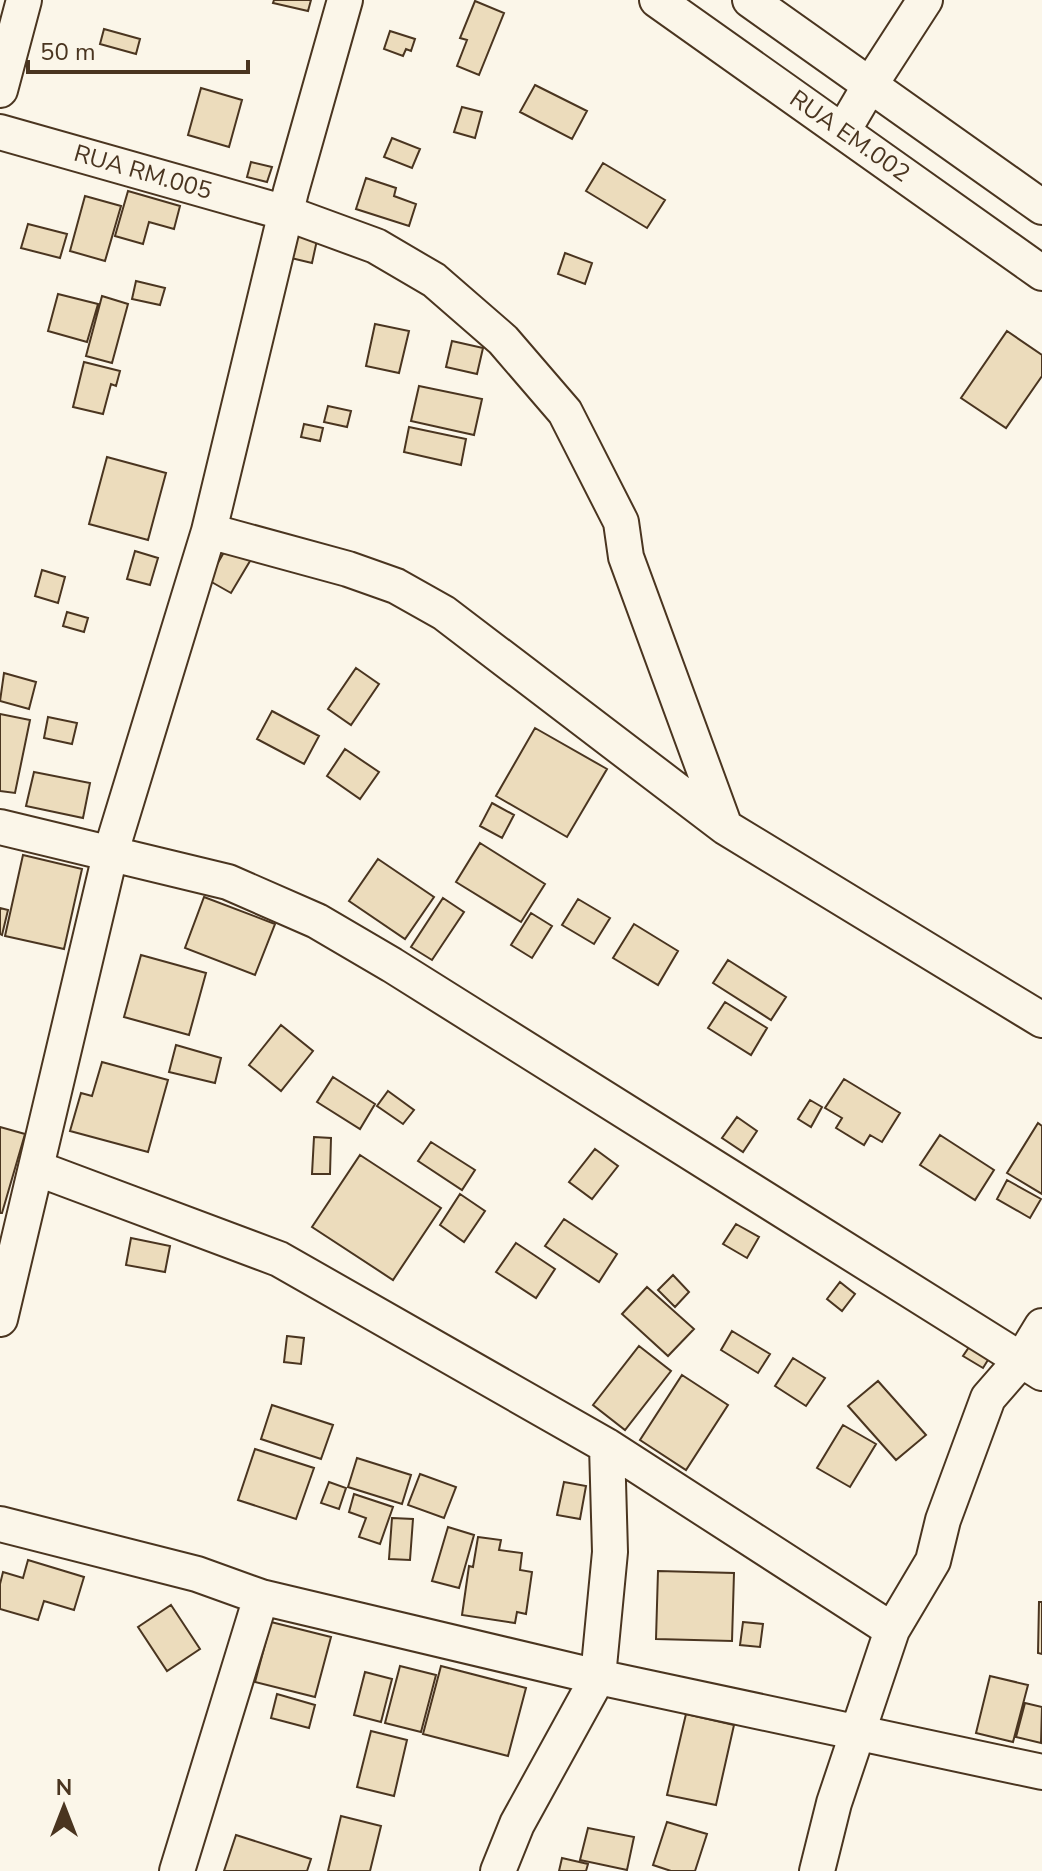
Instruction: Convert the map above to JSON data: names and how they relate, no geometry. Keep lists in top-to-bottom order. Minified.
{"streets":{"street":["RUA EM.002","RUA RM.005"]},"scale_bar":"50 m","north":"top"}
